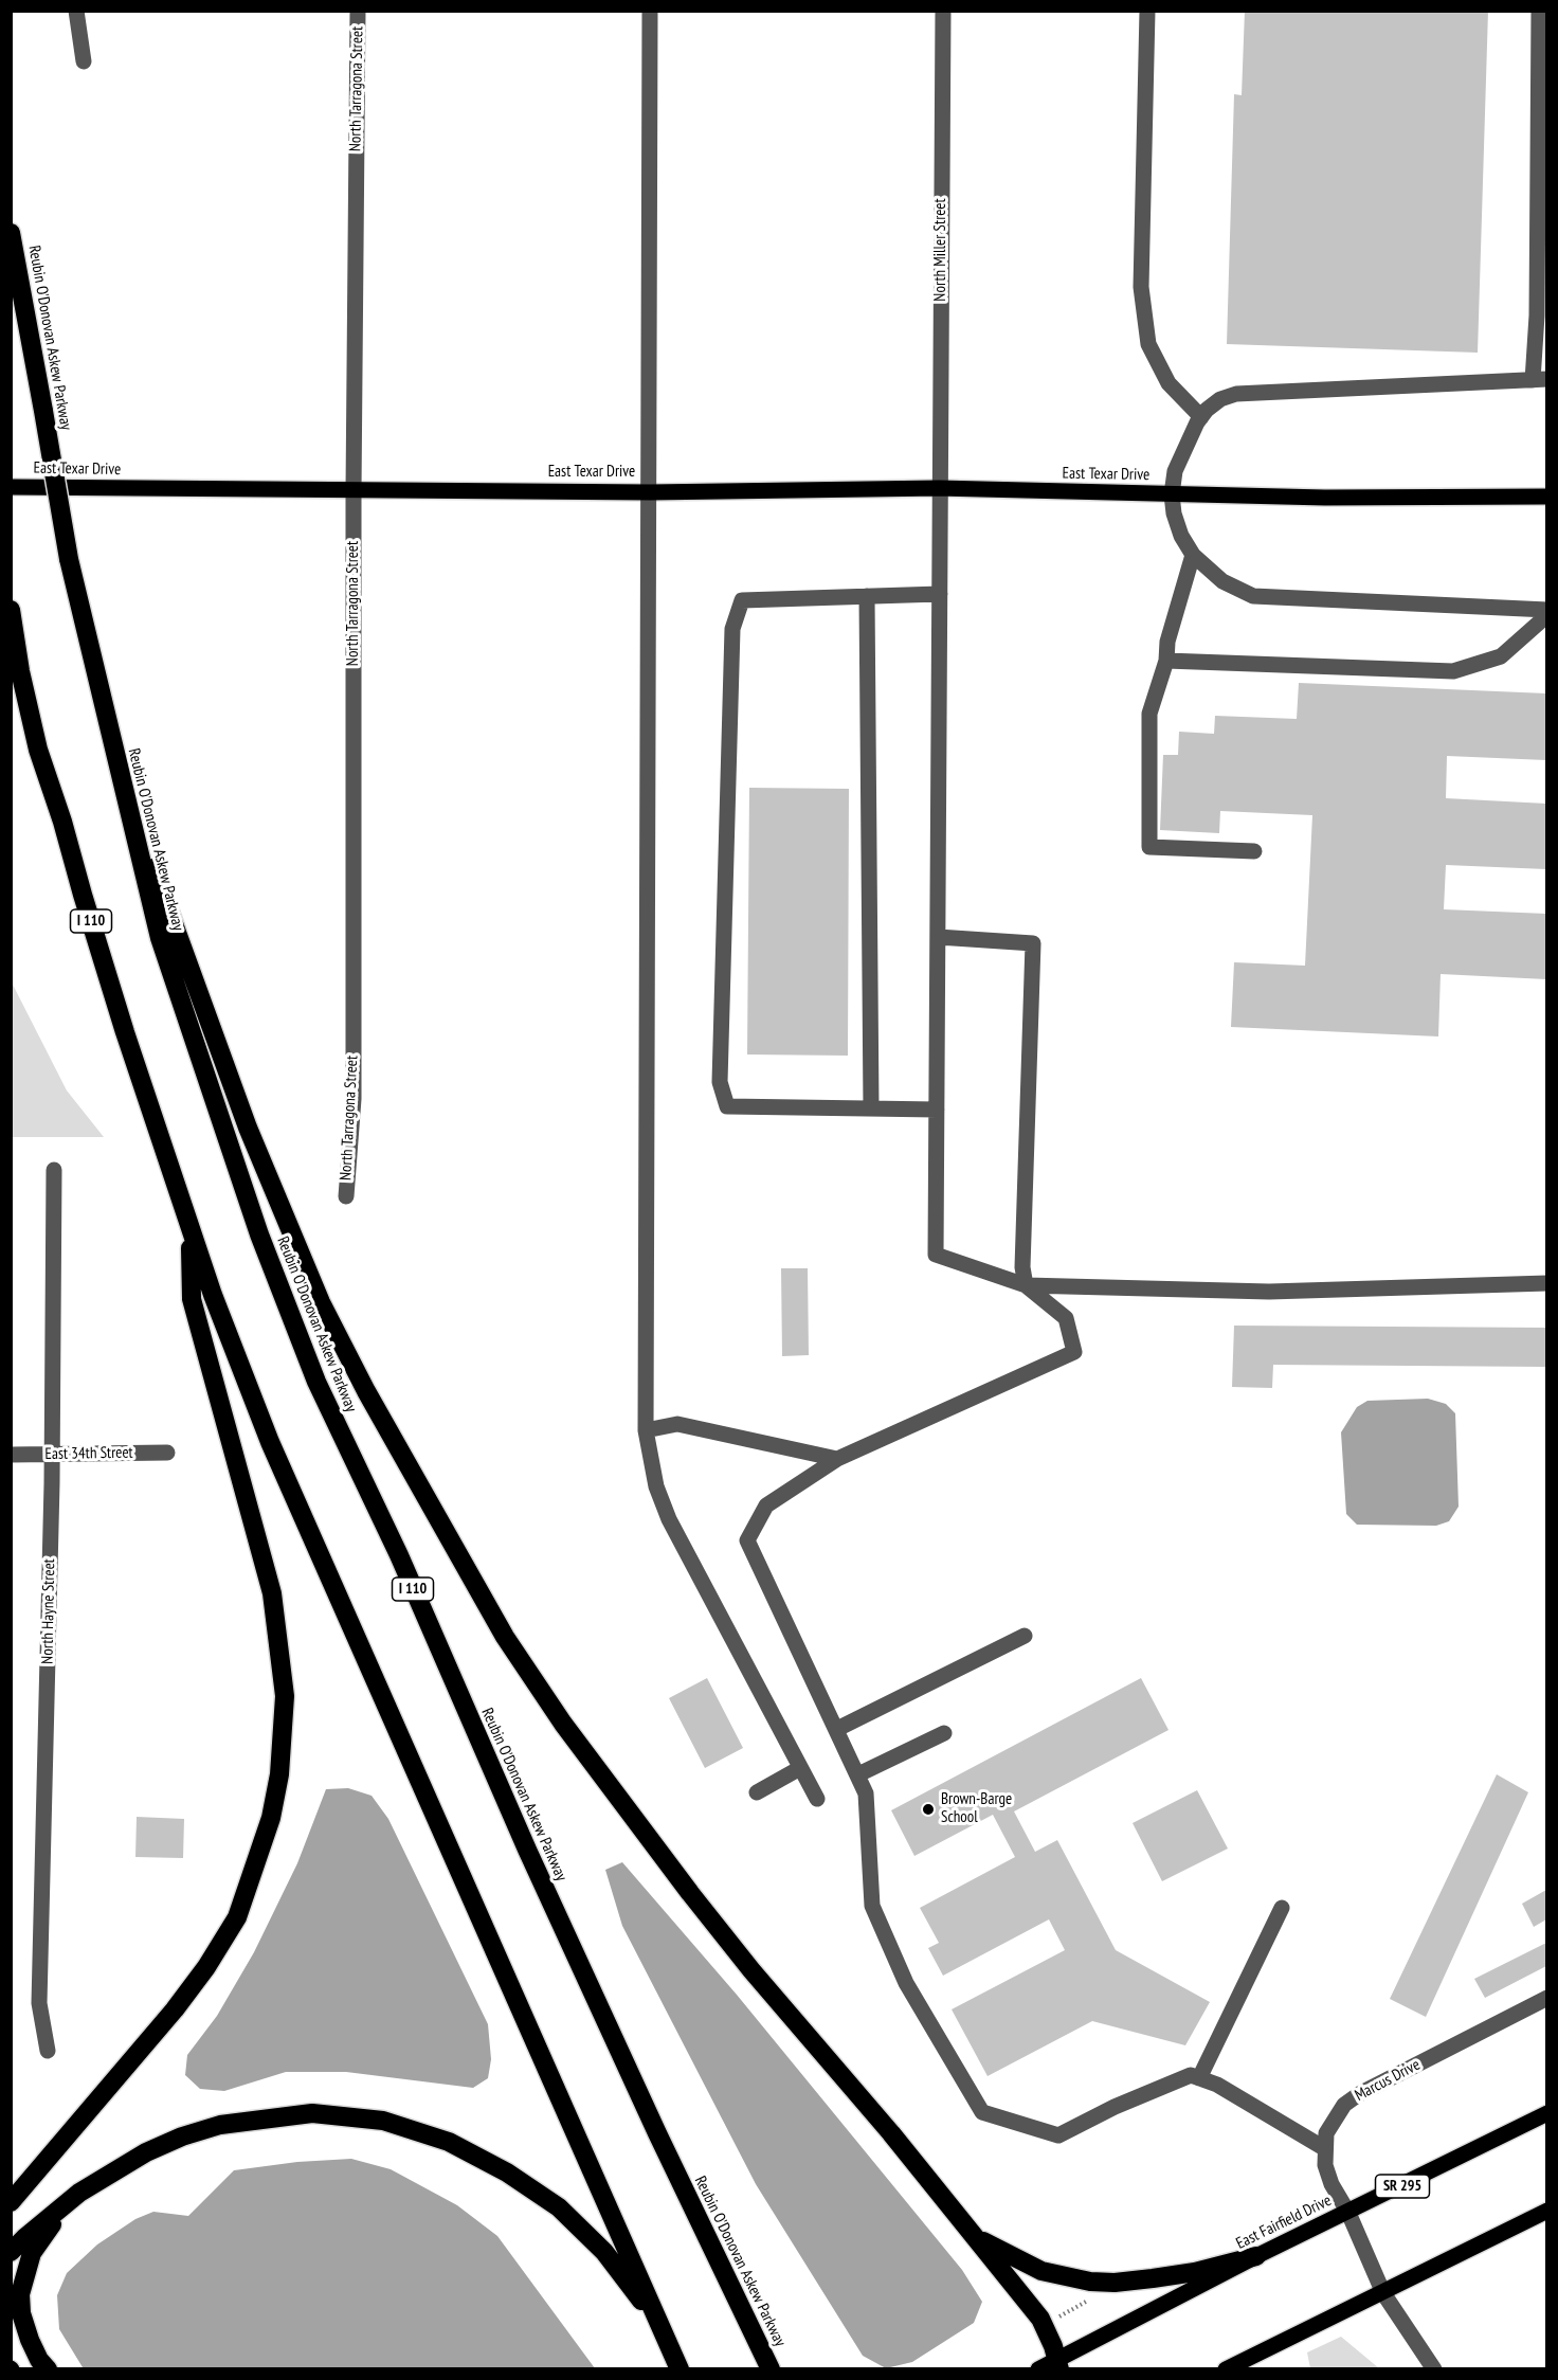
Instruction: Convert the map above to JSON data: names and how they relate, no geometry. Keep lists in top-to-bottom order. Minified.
{"streets":{"highway":["Reubin O'Donovan Askew Parkway","I 110"],"main road":["East Texar Drive","SR 295","East Fairfield Drive"],"street":["North Tarragona Street","North Miller Street","East 34th Street","North Hayne Street","Marcus Drive"]},"crossings":[["North Tarragona Street","East Texar Drive"],["North Miller Street","East Texar Drive"],["East 34th Street","North Hayne Street"],["Marcus Drive","East Fairfield Drive"]],"places":["Brown-Barge School"]}
